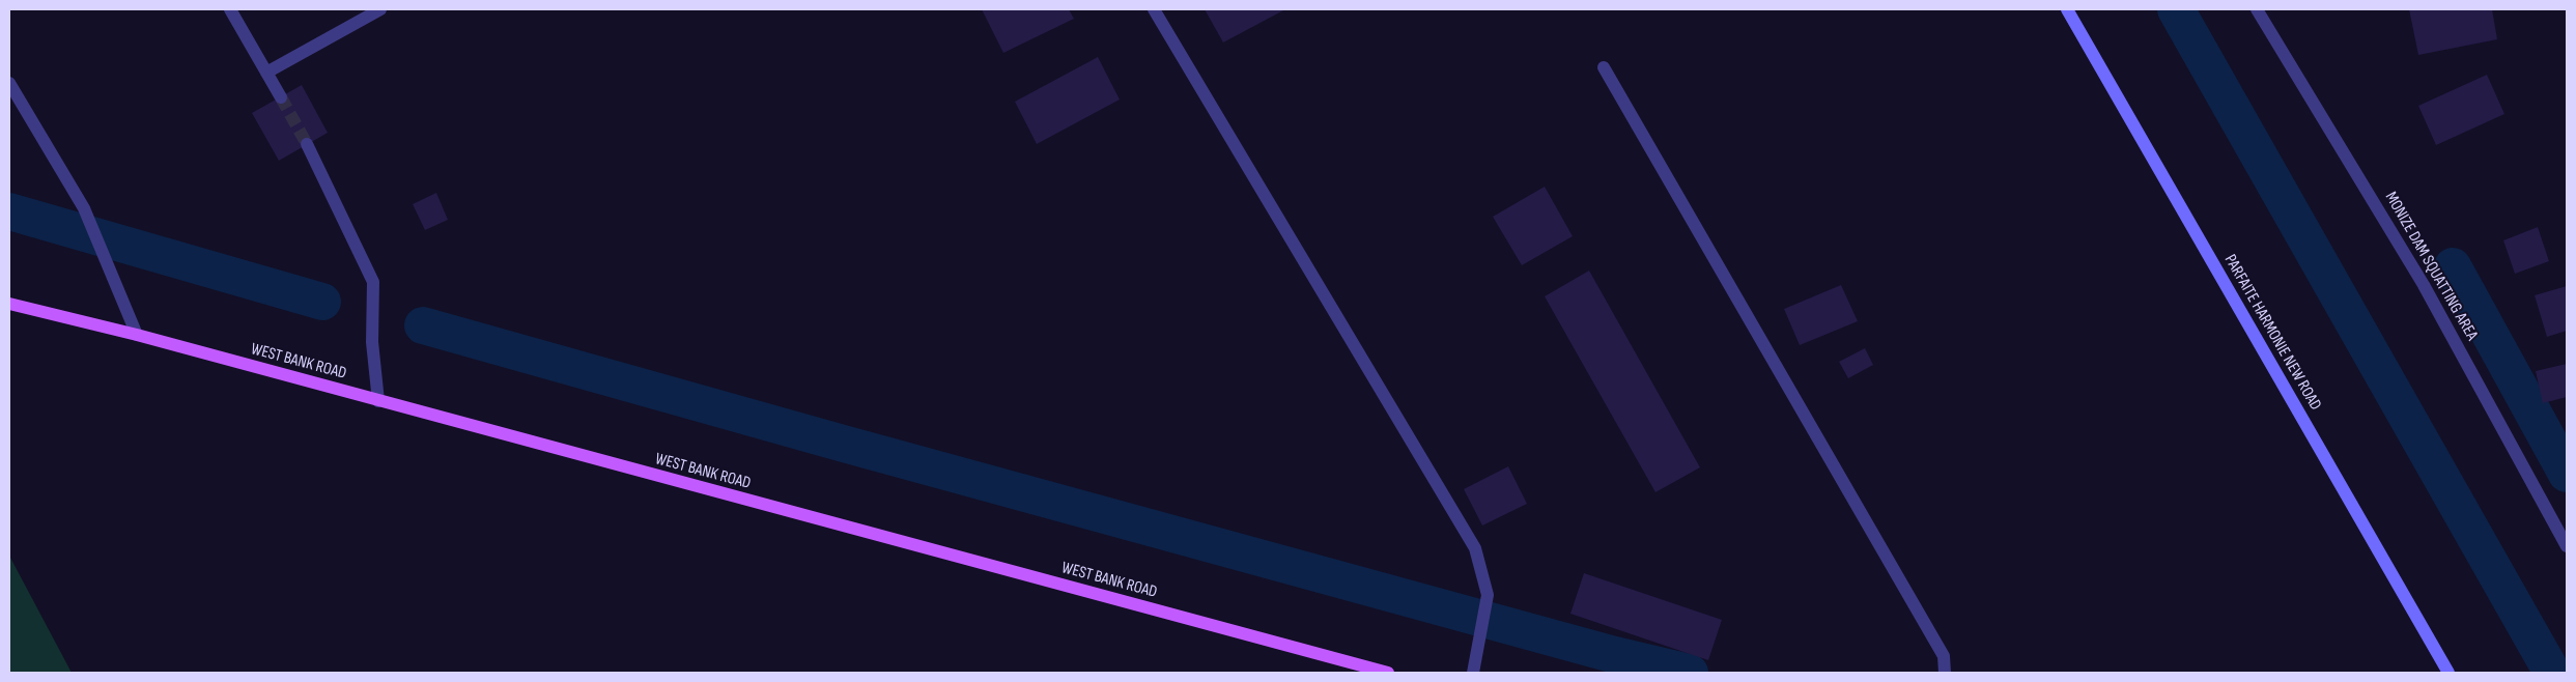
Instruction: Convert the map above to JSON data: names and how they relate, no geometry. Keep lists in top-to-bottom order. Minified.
{"streets":{"main road":["WEST BANK ROAD"],"street":["MONIZE DAM SQUATTING AREA","PARFAITE HARMONIE NEW ROAD"]}}
